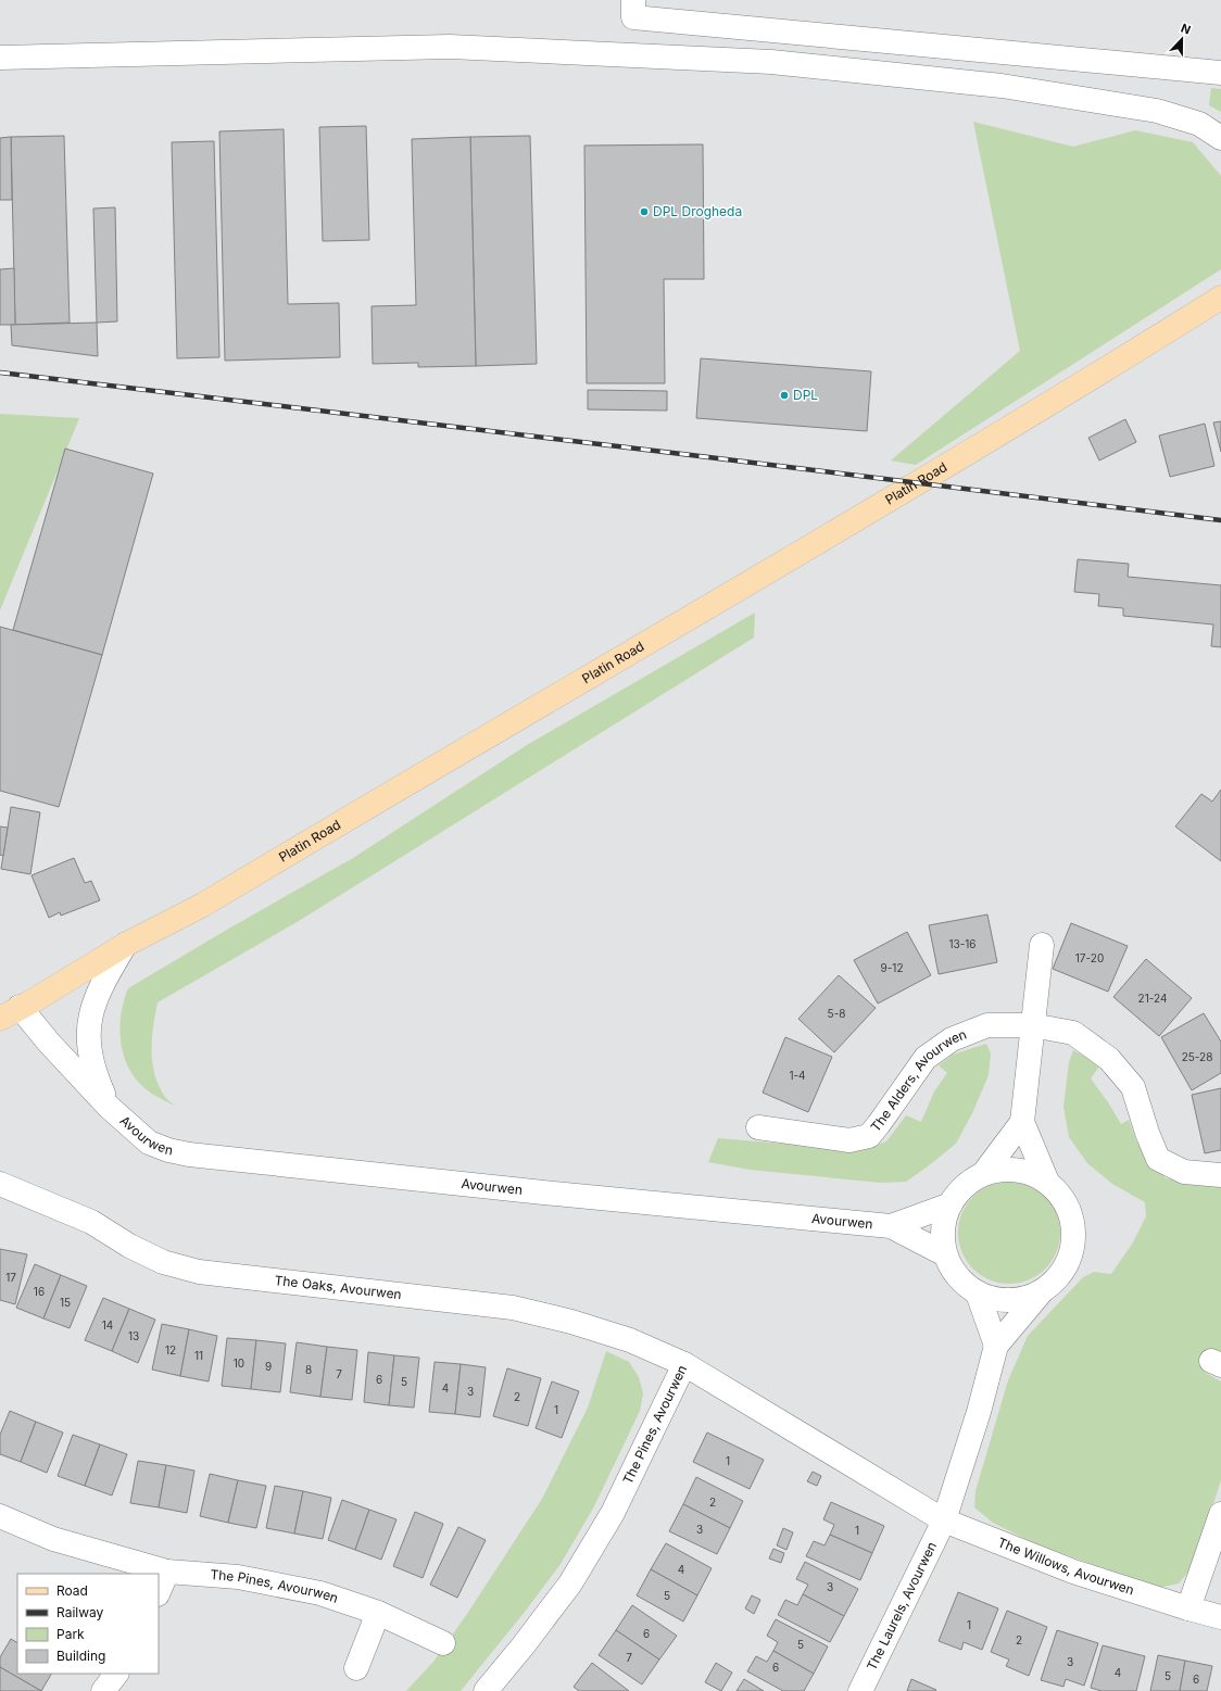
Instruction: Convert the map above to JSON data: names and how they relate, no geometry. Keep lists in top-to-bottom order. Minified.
{"streets":{"main road":["Platin Road"],"street":["The Alders, Avourwen","Avourwen","The Oaks, Avourwen","The Pines, Avourwen","The Willows, Avourwen","The Laurels, Avourwen"]},"crossings":[["Platin Road","Avourwen"],["The Oaks, Avourwen","The Pines, Avourwen"],["The Pines, Avourwen","The Willows, Avourwen"],["The Pines, Avourwen","The Laurels, Avourwen"],["The Willows, Avourwen","The Laurels, Avourwen"]],"places":["DPL Drogheda","DPL"],"house_numbers":["13-16","17-20","9-12","21-24","5-8","25-28","1-4","17","16","15","14","13","12","11","10","9","8","7","6","5","4","3","2","1","1","2","3","1","4","3","5","1","6","2","5","7","3","6","4","5","6"],"legend":["Road","Railway","Park","Building"],"north":"top"}
